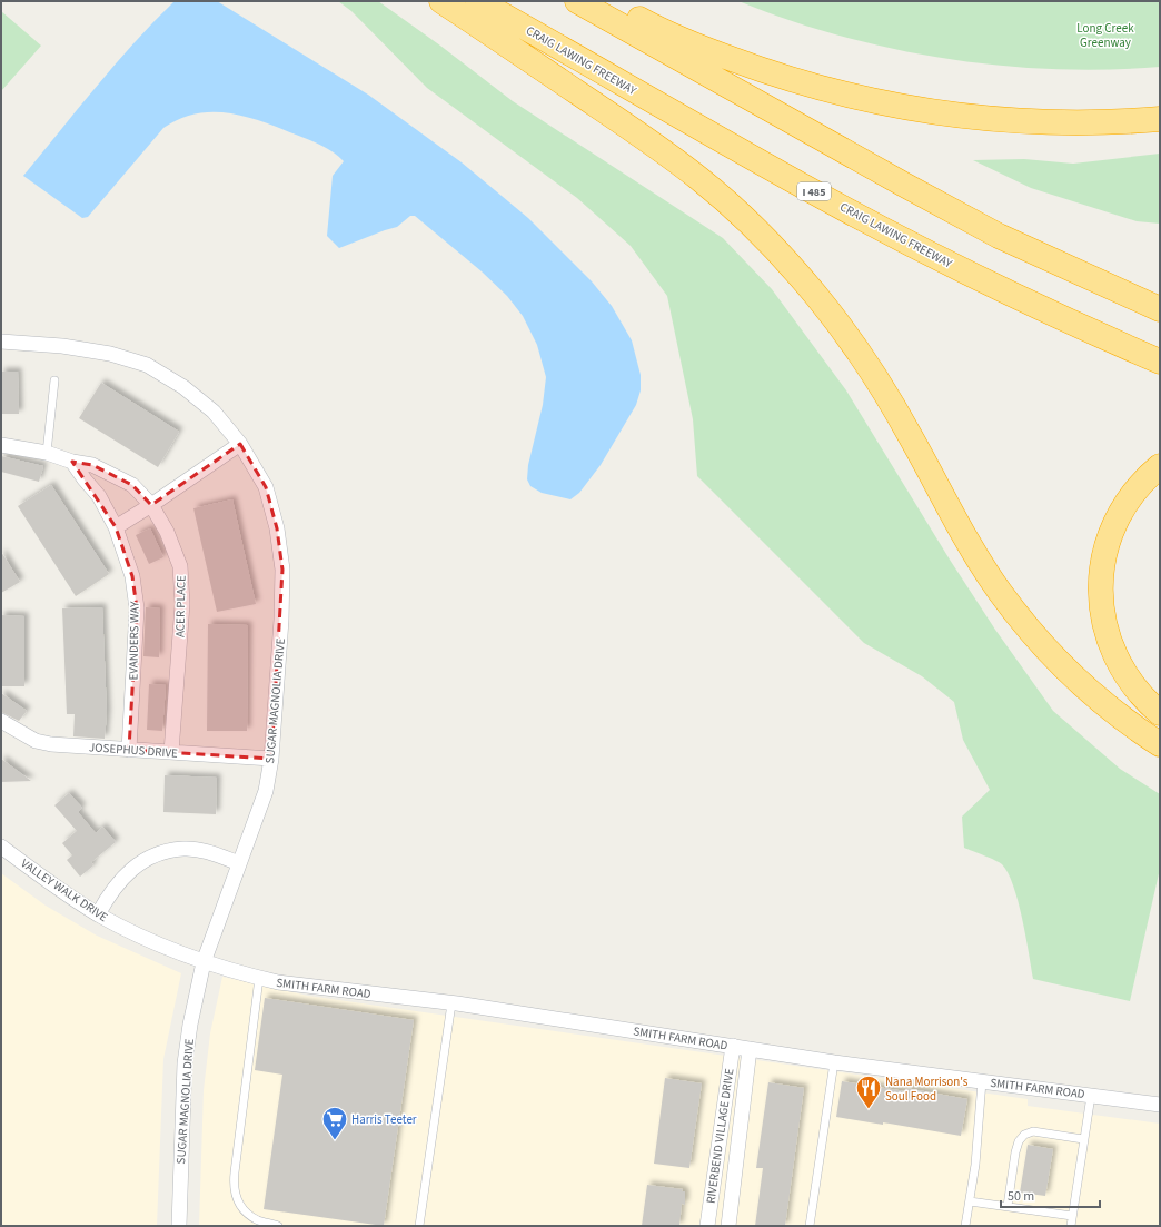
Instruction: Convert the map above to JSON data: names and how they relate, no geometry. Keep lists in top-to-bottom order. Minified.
{"streets":{"highway":["CRAIG LAWING FREEWAY","I 485"],"street":["ACER PLACE","EVANDERS WAY","SUGAR MAGNOLIA DRIVE","JOSEPHUS DRIVE","VALLEY WALK DRIVE","SMITH FARM ROAD","RIVERBEND VILLAGE DRIVE"]},"crossings":[["ACER PLACE","EVANDERS WAY"],["ACER PLACE","JOSEPHUS DRIVE"],["EVANDERS WAY","JOSEPHUS DRIVE"],["SUGAR MAGNOLIA DRIVE","JOSEPHUS DRIVE"],["SUGAR MAGNOLIA DRIVE","VALLEY WALK DRIVE"],["SUGAR MAGNOLIA DRIVE","SMITH FARM ROAD"],["VALLEY WALK DRIVE","SMITH FARM ROAD"],["SMITH FARM ROAD","RIVERBEND VILLAGE DRIVE"]],"parks":["Long Creek Greenway"],"places":{"restaurant":["Nana Morrison's Soul Food"],"supermarket":["Harris Teeter"]},"scale_bar":"50 m"}
